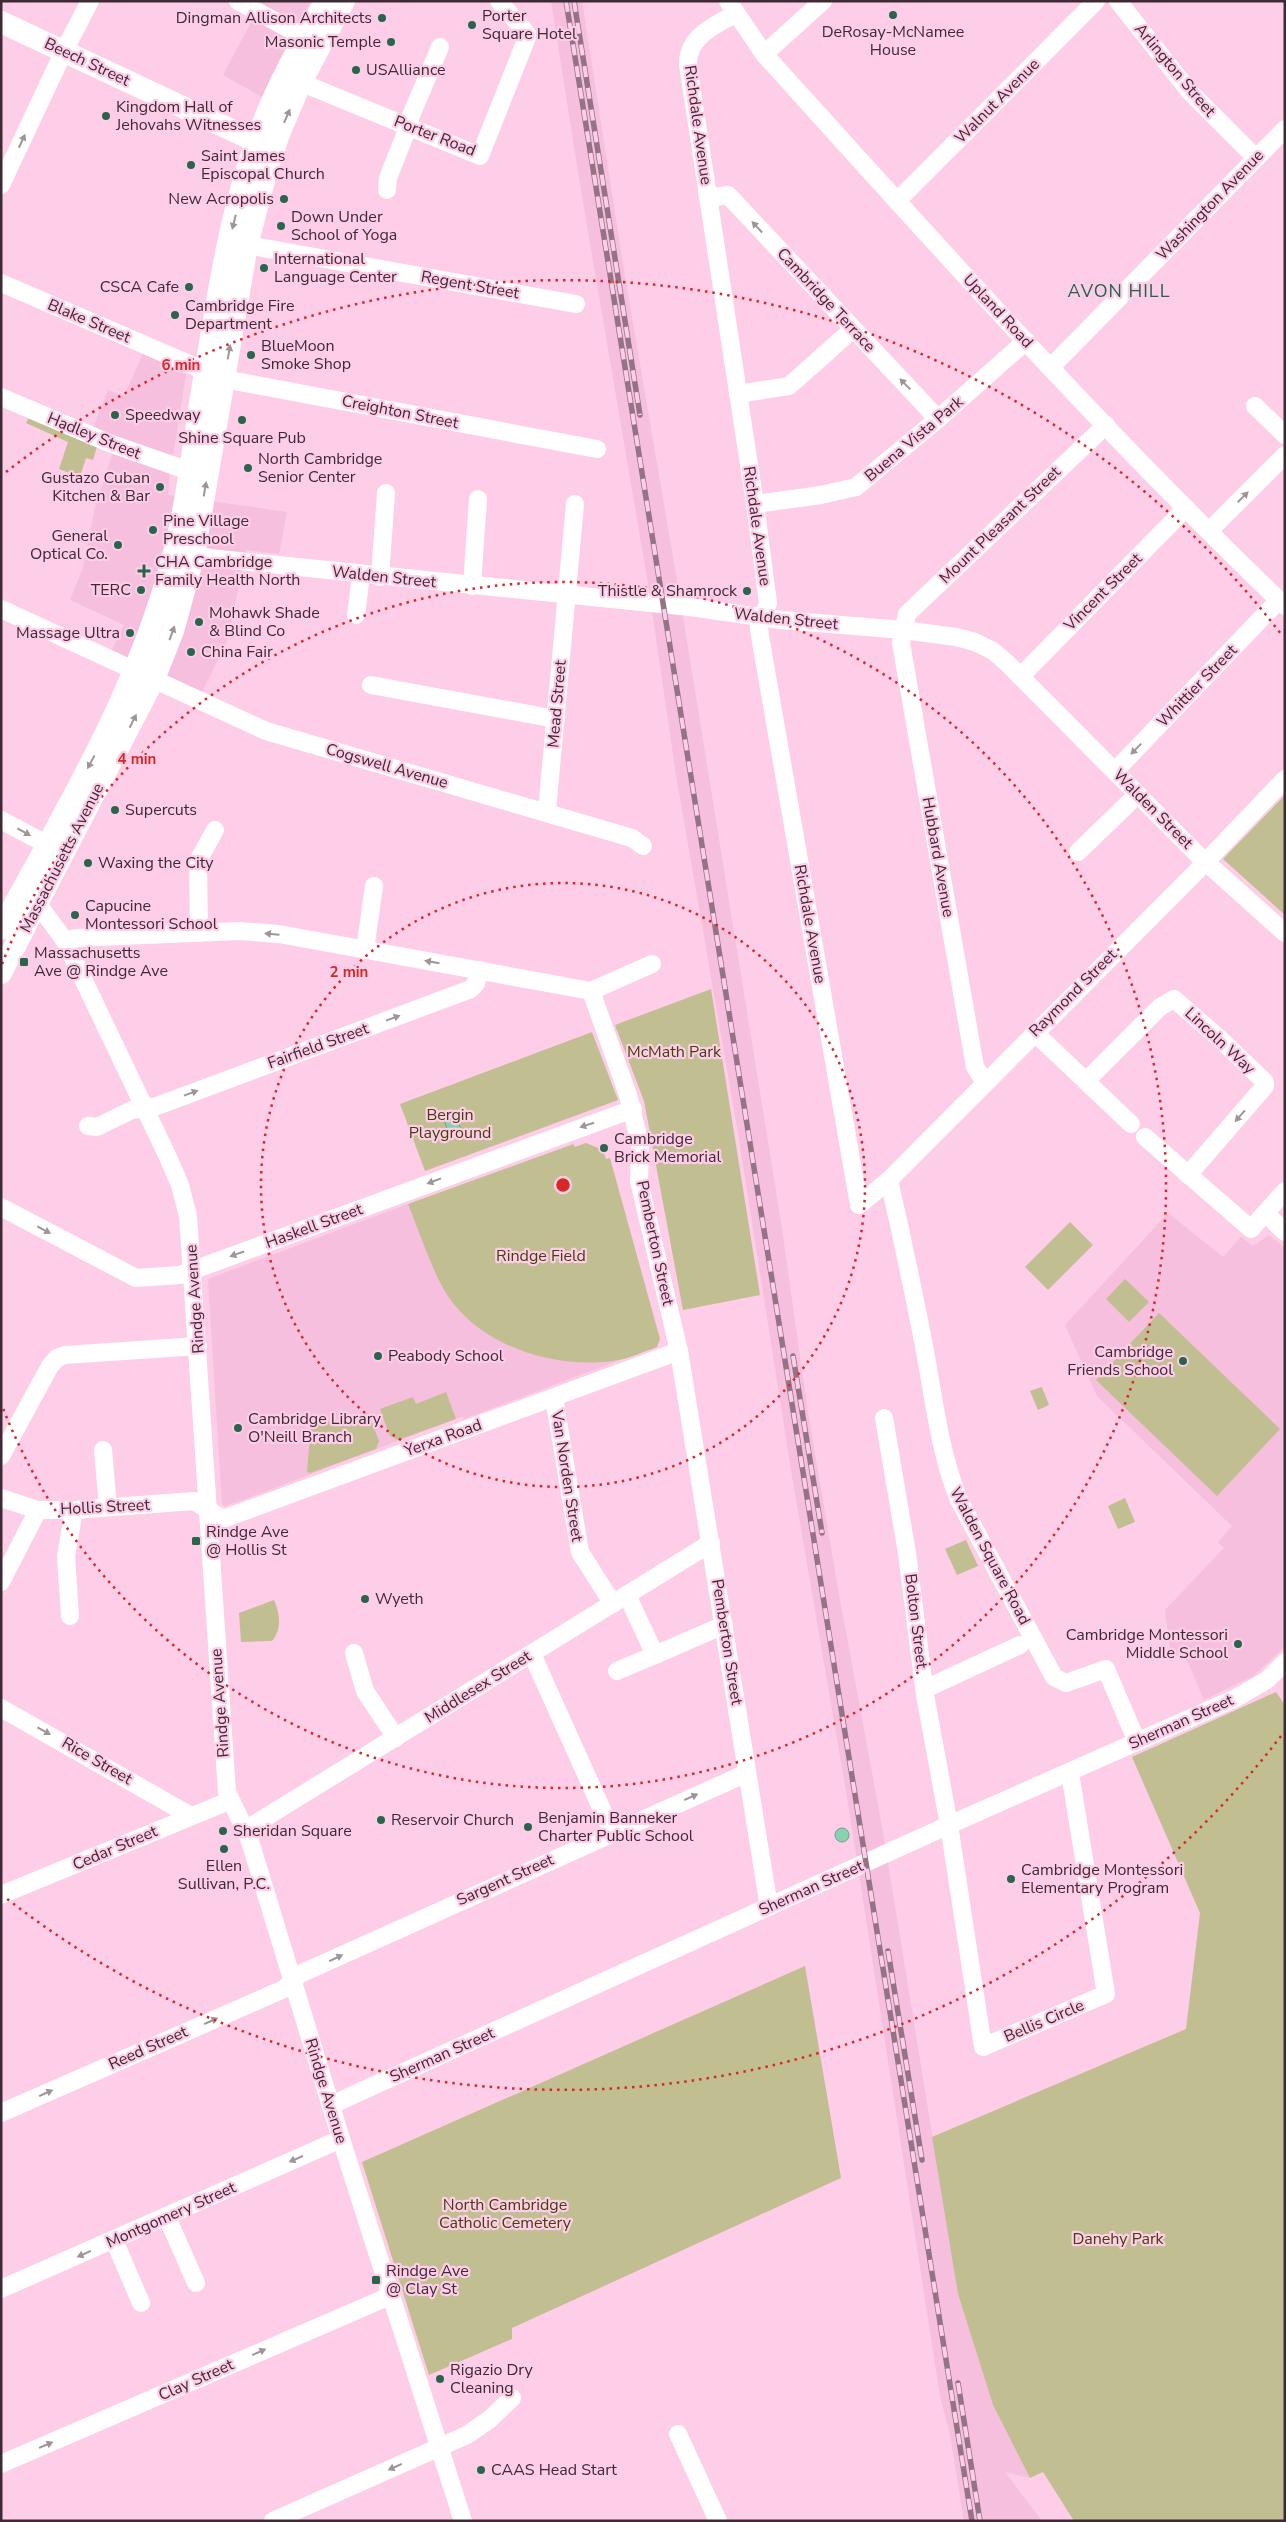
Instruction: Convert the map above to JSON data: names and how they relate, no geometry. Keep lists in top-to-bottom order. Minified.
{"streets":{"main road":["Beech Street","Massachusetts Avenue"],"street":["Arlington Street","Walnut Avenue","Richdale Avenue","Porter Road","Washington Avenue","Regent Street","Cambridge Terrace","Upland Road","Blake Street","Creighton Street","Hadley Street","Buena Vista Park","Mount Pleasant Street","Walden Street","Vincent Street","Whittier Street","Mead Street","Cogswell Avenue","Hubbard Avenue","Raymond Street","Lincoln Way","Fairfield Street","Haskell Street","Pemberton Street","Rindge Avenue","Yerxa Road","Van Norden Street","Hollis Street","Walden Square Road","Bolton Street","Middlesex Street","Sherman Street","Rice Street","Cedar Street","Sargent Street","Bellis Circle","Reed Street","Montgomery Street","Clay Street"]},"crossings":[["Beech Street","Massachusetts Avenue"],["Arlington Street","Washington Avenue"],["Walnut Avenue","Upland Road"],["Richdale Avenue","Cambridge Terrace"],["Richdale Avenue","Upland Road"],["Richdale Avenue","Buena Vista Park"],["Richdale Avenue","Walden Street"],["Richdale Avenue","Raymond Street"],["Porter Road","Massachusetts Avenue"],["Washington Avenue","Upland Road"],["Regent Street","Massachusetts Avenue"],["Cambridge Terrace","Buena Vista Park"],["Upland Road","Buena Vista Park"],["Upland Road","Mount Pleasant Street"],["Upland Road","Vincent Street"],["Upland Road","Whittier Street"],["Blake Street","Creighton Street"],["Blake Street","Massachusetts Avenue"],["Creighton Street","Massachusetts Avenue"],["Hadley Street","Massachusetts Avenue"],["Mount Pleasant Street","Walden Street"],["Mount Pleasant Street","Hubbard Avenue"],["Walden Street","Vincent Street"],["Walden Street","Whittier Street"],["Walden Street","Mead Street"],["Walden Street","Hubbard Avenue"],["Walden Street","Massachusetts Avenue"],["Walden Street","Raymond Street"],["Mead Street","Cogswell Avenue"],["Cogswell Avenue","Massachusetts Avenue"],["Hubbard Avenue","Raymond Street"],["Massachusetts Avenue","Rindge Avenue"],["Raymond Street","Walden Square Road"],["Fairfield Street","Rindge Avenue"],["Haskell Street","Pemberton Street"],["Haskell Street","Rindge Avenue"],["Pemberton Street","Yerxa Road"],["Pemberton Street","Middlesex Street"],["Pemberton Street","Sherman Street"],["Pemberton Street","Sargent Street"],["Rindge Avenue","Yerxa Road"],["Rindge Avenue","Hollis Street"],["Rindge Avenue","Middlesex Street"],["Rindge Avenue","Sherman Street"],["Rindge Avenue","Cedar Street"],["Rindge Avenue","Sargent Street"],["Rindge Avenue","Reed Street"],["Rindge Avenue","Montgomery Street"],["Rindge Avenue","Clay Street"],["Yerxa Road","Van Norden Street"],["Yerxa Road","Hollis Street"],["Van Norden Street","Middlesex Street"],["Walden Square Road","Sherman Street"],["Bolton Street","Sherman Street"],["Bolton Street","Bellis Circle"],["Sherman Street","Bellis Circle"],["Rice Street","Cedar Street"],["Sargent Street","Reed Street"]],"one_way":["Cambridge Terrace","Whittier Street","Fairfield Street","Rice Street","Sargent Street","Reed Street","Montgomery Street","Clay Street"],"districts":["AVON HILL"],"parks":["McMath Park","Bergin Playground","Rindge Field","North Cambridge Catholic Cemetery","Danehy Park"],"places":{"other":["DeRosay-McNamee House","Dingman Allison Architects","Porter Square Hotel","Masonic Temple","USAlliance","Kingdom Hall of Jehovahs Witnesses","Saint James Episcopal Church","New Acropolis","Down Under School of Yoga","International Language Center","CSCA Cafe","Cambridge Fire Department","BlueMoon Smoke Shop","Speedway","Shine Square Pub","North Cambridge Senior Center","Gustazo Cuban Kitchen & Bar","Pine Village Preschool","General Optical Co.","TERC","Thistle & Shamrock","Mohawk Shade & Blind Co","Massage Ultra","China Fair","Supercuts","Waxing the City","Capucine Montessori School","Cambridge Brick Memorial","Peabody School","Cambridge Friends School","Cambridge Library O'Neill Branch","Wyeth","Cambridge Montessori Middle School","Reservoir Church","Benjamin Banneker Charter Public School","Sheridan Square","Ellen Sullivan, P.C.","Cambridge Montessori Elementary Program","Rigazio Dry Cleaning","CAAS Head Start"],"health":["CHA Cambridge Family Health North"],"transit":["Massachusetts Ave @ Rindge Ave","Rindge Ave @ Hollis St","Rindge Ave @ Clay St"]},"rings":["6 min","4 min","2 min"]}
